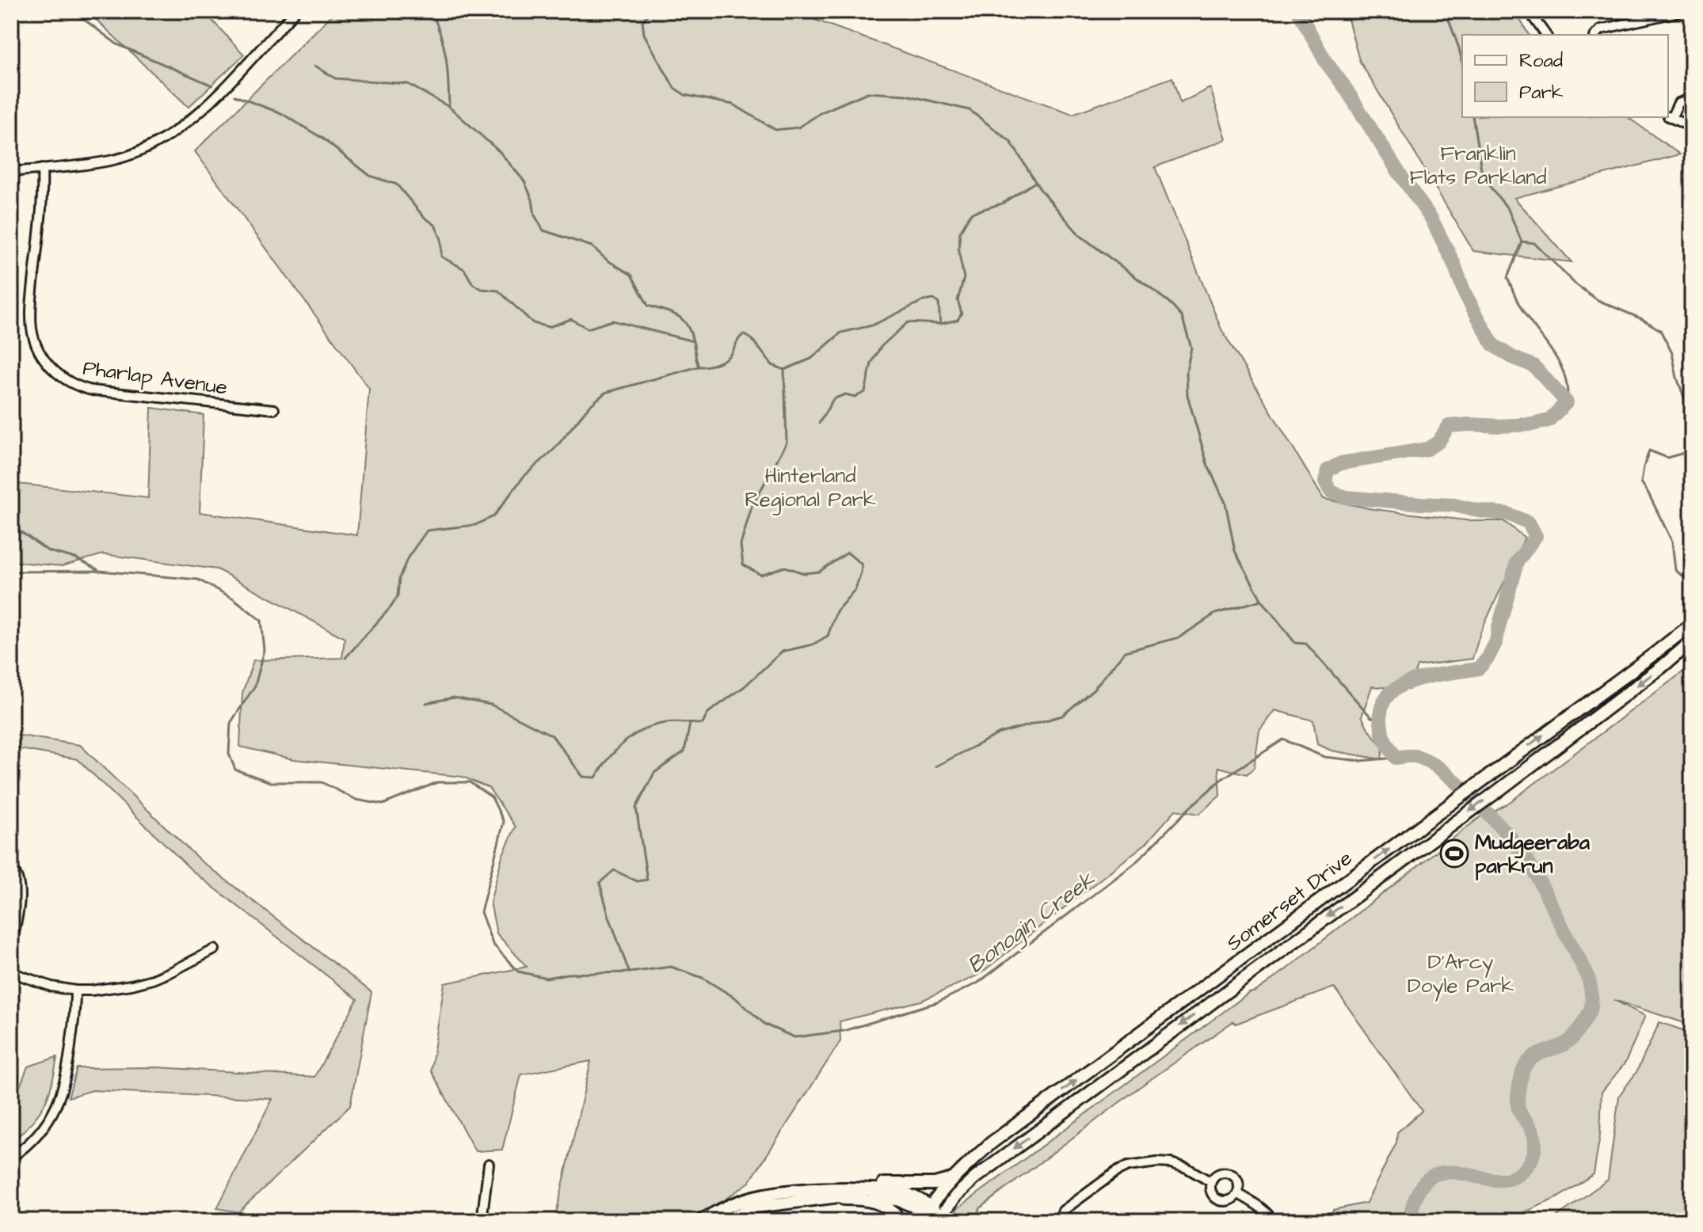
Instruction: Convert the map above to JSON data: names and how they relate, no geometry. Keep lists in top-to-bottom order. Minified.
{"streets":{"main road":["Somerset Drive"],"street":["Pharlap Avenue"]},"water":["Bonogin Creek"],"parks":["Franklin Flats Parkland","Hinterland Regional Park","D'Arcy Doyle Park"],"places":{"sports":["Mudgeeraba parkrun"]},"legend":["Road","Park"]}
